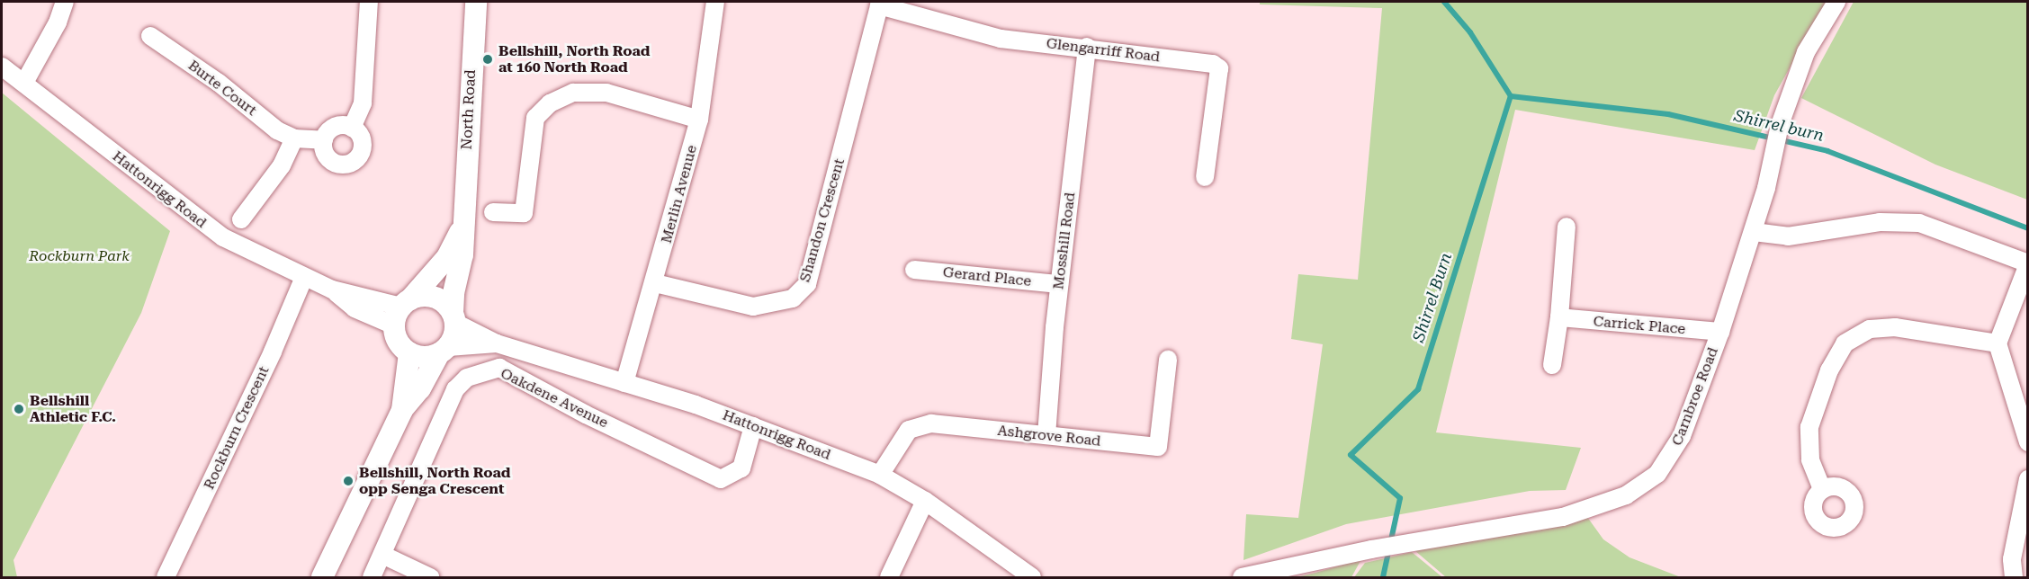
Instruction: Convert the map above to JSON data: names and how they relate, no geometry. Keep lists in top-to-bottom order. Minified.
{"streets":{"main road":["North Road"],"street":["Glengarriff Road","Burte Court","Hattonrigg Road","Merlin Avenue","Shandon Crescent","Mosshill Road","Gerard Place","Carrick Place","Carnbroe Road","Oakdene Avenue","Rockburn Crescent","Ashgrove Road"]},"crossings":[["Glengarriff Road","Shandon Crescent"],["Glengarriff Road","Mosshill Road"],["North Road","Hattonrigg Road"],["Hattonrigg Road","Merlin Avenue"],["Hattonrigg Road","Oakdene Avenue"],["Hattonrigg Road","Rockburn Crescent"],["Hattonrigg Road","Ashgrove Road"],["Merlin Avenue","Shandon Crescent"],["Mosshill Road","Gerard Place"],["Mosshill Road","Ashgrove Road"],["Carrick Place","Carnbroe Road"]],"water":["Shirrel burn","Shirrel Burn"],"parks":["Rockburn Park"],"places":["Bellshill, North Road at 160 North Road","Bellshill Athletic F.C.","Bellshill, North Road opp Senga Crescent"]}
